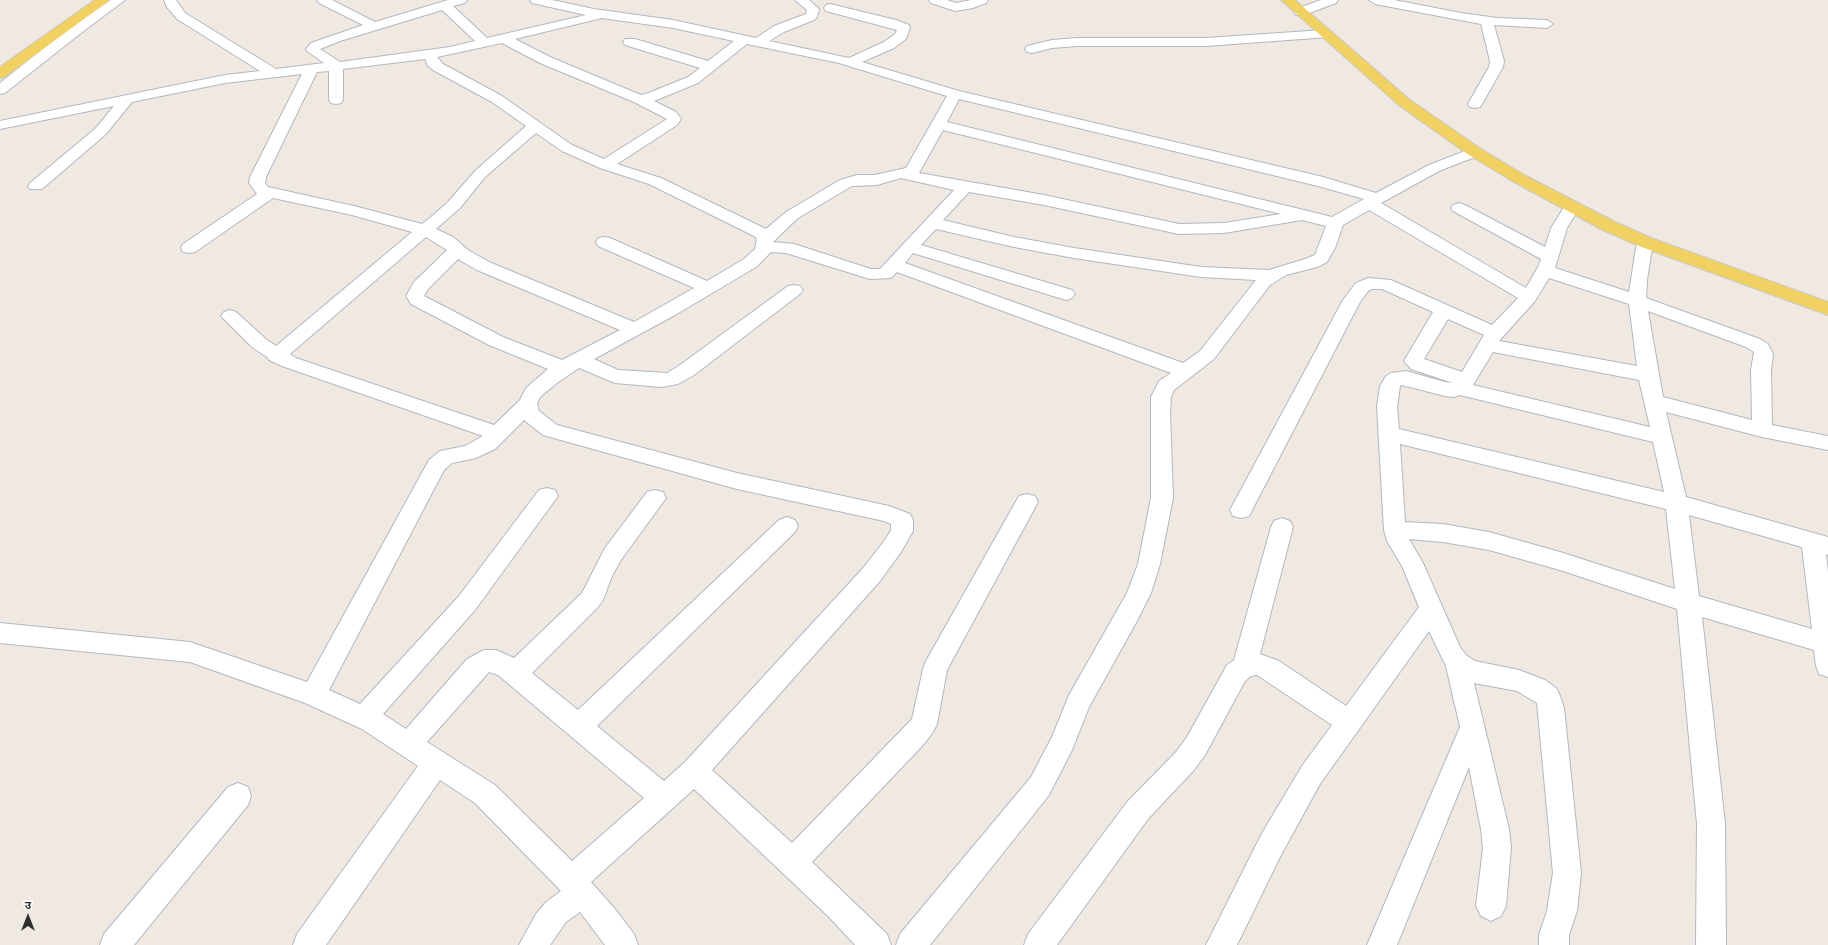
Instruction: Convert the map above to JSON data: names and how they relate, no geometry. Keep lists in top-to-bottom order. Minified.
{"north":"top"}
